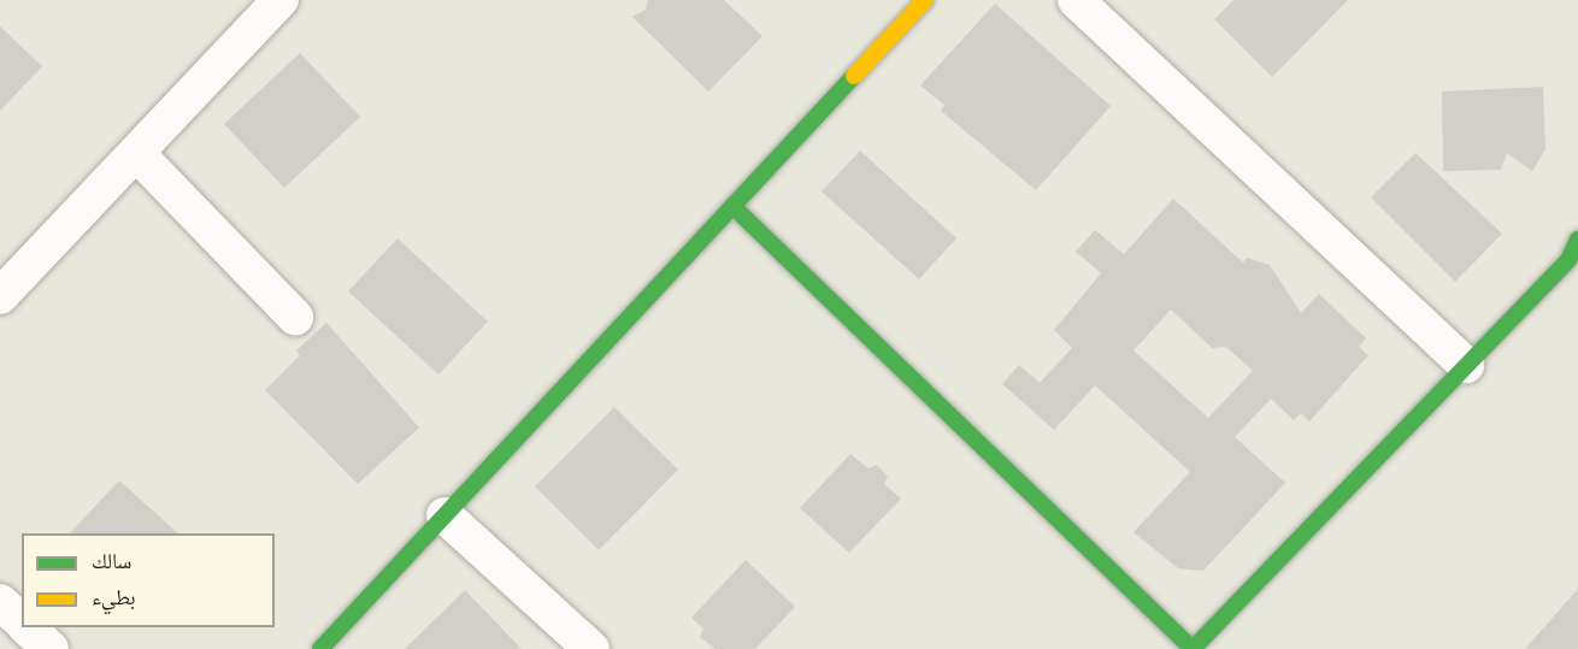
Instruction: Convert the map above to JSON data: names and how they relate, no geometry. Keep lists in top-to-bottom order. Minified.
{"legend":["سالك","بطيء"]}
